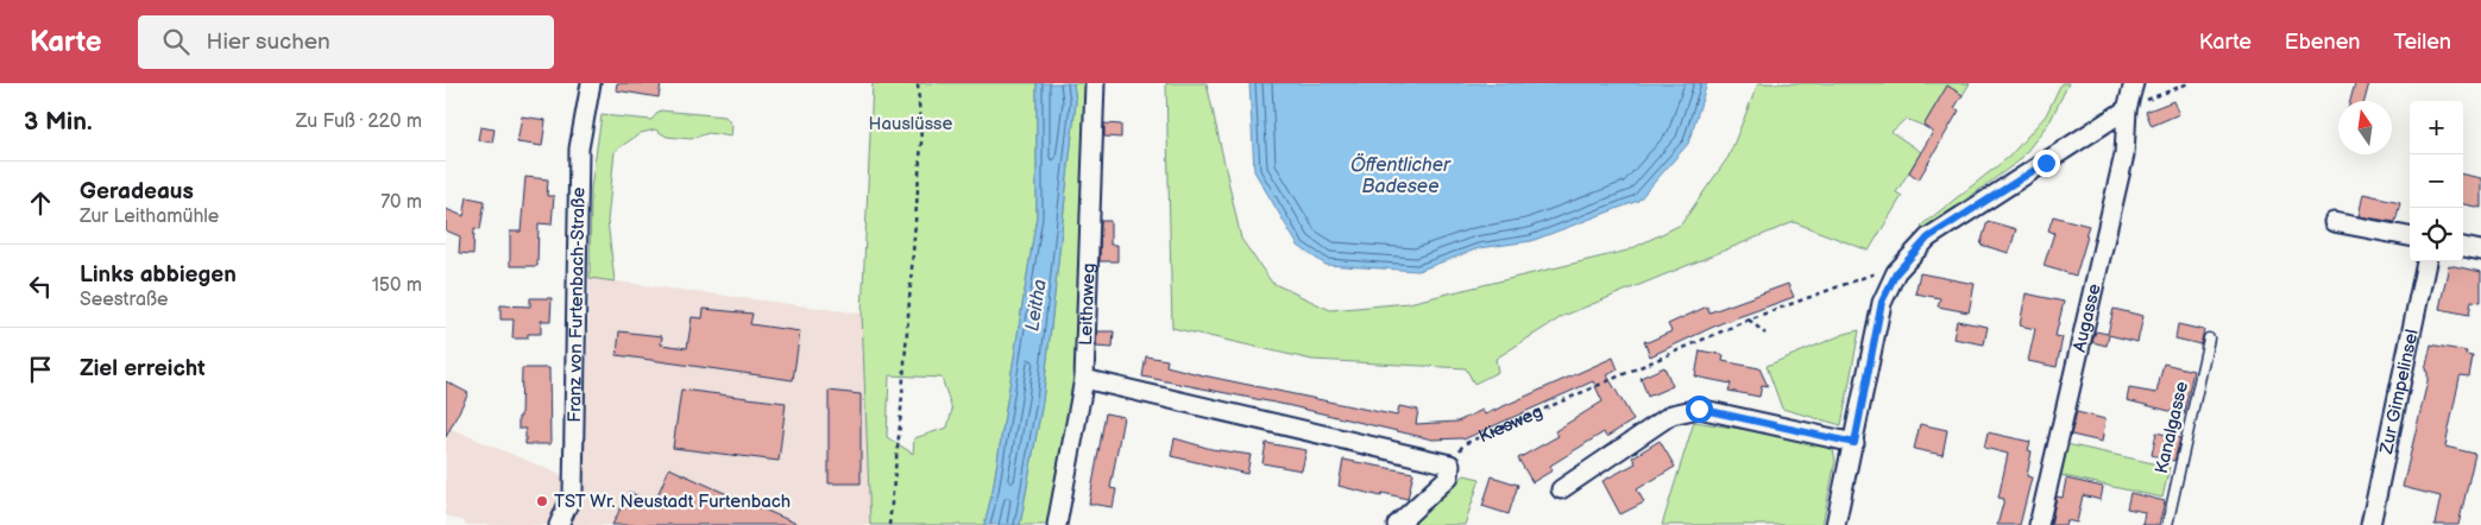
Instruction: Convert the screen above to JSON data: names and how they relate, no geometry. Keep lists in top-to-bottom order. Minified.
{"streets":{"street":["Franz von Furtenbach-Straße","Leithaweg","Augasse","Zur Gimpelinsel"],"lane":["Kanalgasse"],"path":["Kiesweg"]},"water":["Öffentlicher Badesee","Leitha"],"parks":["Hauslüsse"],"places":["TST Wr. Neustadt Furtenbach"],"north":"top","page":{"header":"Karte","search":"Hier suchen","nav":["Karte","Ebenen","Teilen"],"heading":["3 Min.","Zu Fuß · 220 m"],"map_buttons":["+","−"],"list":[["Geradeaus","Zur Leithamühle","70 m"],["Links abbiegen","Seestraße","150 m"],"Ziel erreicht"]}}
